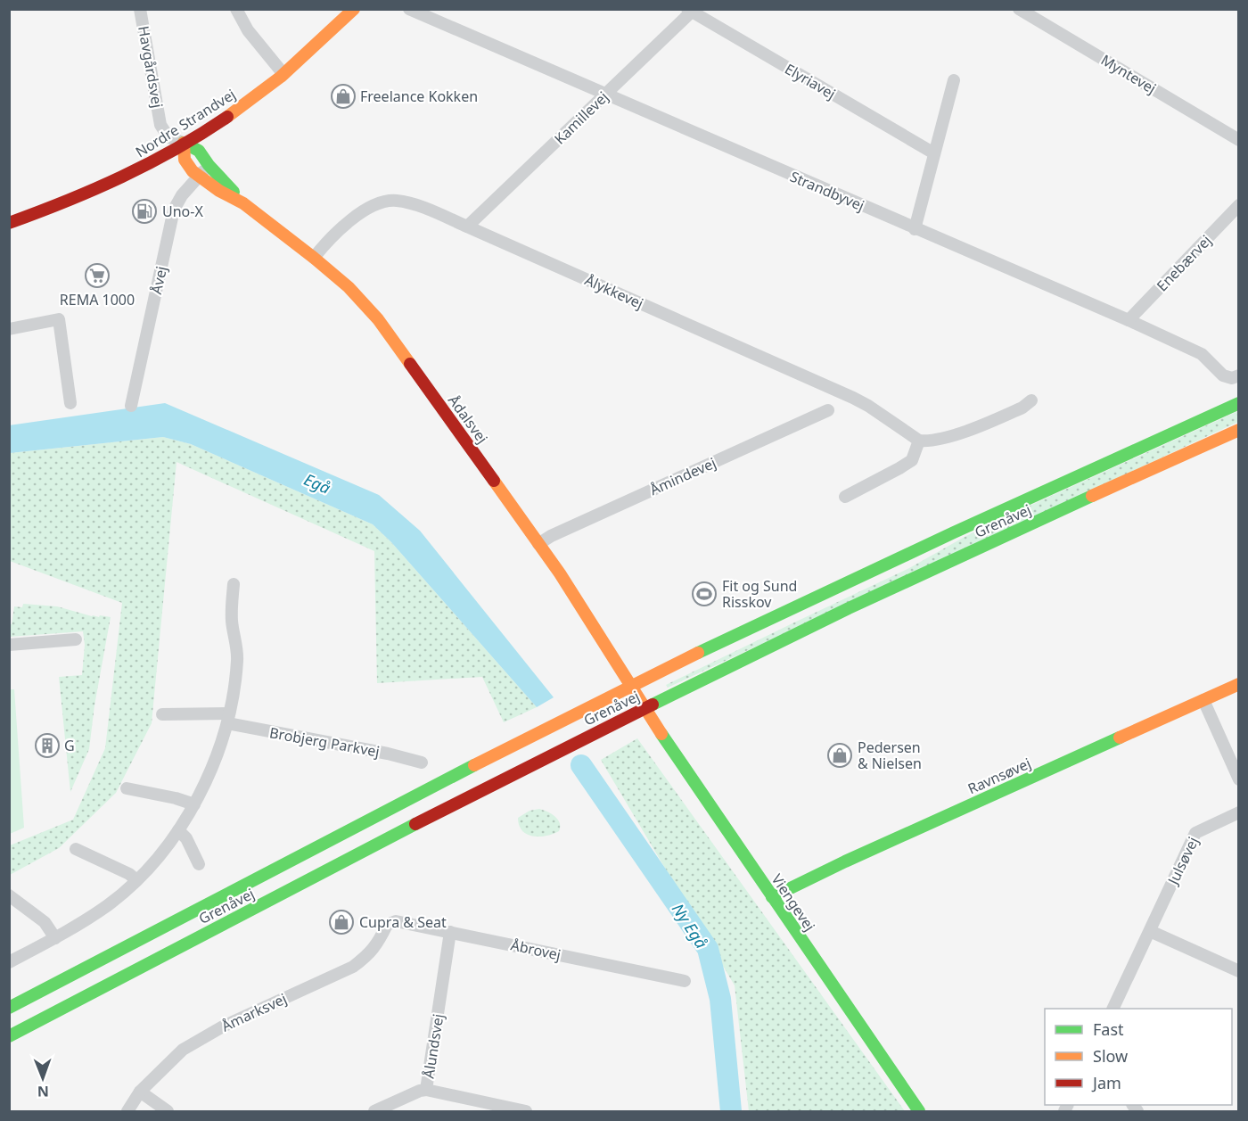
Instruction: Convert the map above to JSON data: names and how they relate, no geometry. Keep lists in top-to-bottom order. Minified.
{"streets":{"main road":["Nordre Strandvej","Ådalsvej","Grenåvej","Ravnsøvej","Viengevej"],"street":["Havgårdsvej","Myntevej","Elyriavej","Kamillevej","Strandbyvej","Enebærvej","Åvej","Ålykkevej","Åmindevej","Brobjerg Parkvej","Julsøvej","Åbrovej","Åmarksvej","Ålundsvej"]},"crossings":[["Havgårdsvej","Nordre Strandvej"],["Havgårdsvej","Ådalsvej"],["Elyriavej","Kamillevej"],["Kamillevej","Strandbyvej"],["Kamillevej","Ålykkevej"],["Nordre Strandvej","Ådalsvej"],["Strandbyvej","Enebærvej"],["Åvej","Ådalsvej"],["Ålykkevej","Ådalsvej"],["Ådalsvej","Åmindevej"],["Ådalsvej","Grenåvej"],["Ådalsvej","Viengevej"],["Grenåvej","Viengevej"],["Ravnsøvej","Viengevej"],["Åbrovej","Åmarksvej"],["Åbrovej","Ålundsvej"]],"water":["Egå","Ny Egå"],"places":{"shop":["Freelance Kokken","Pedersen & Nielsen","Cupra & Seat"],"fuel station":["Uno-X"],"supermarket":["REMA 1000"],"sports":["Fit og Sund Risskov"],"building":["G"]},"legend":["Fast","Slow","Jam"],"north":"bottom"}
